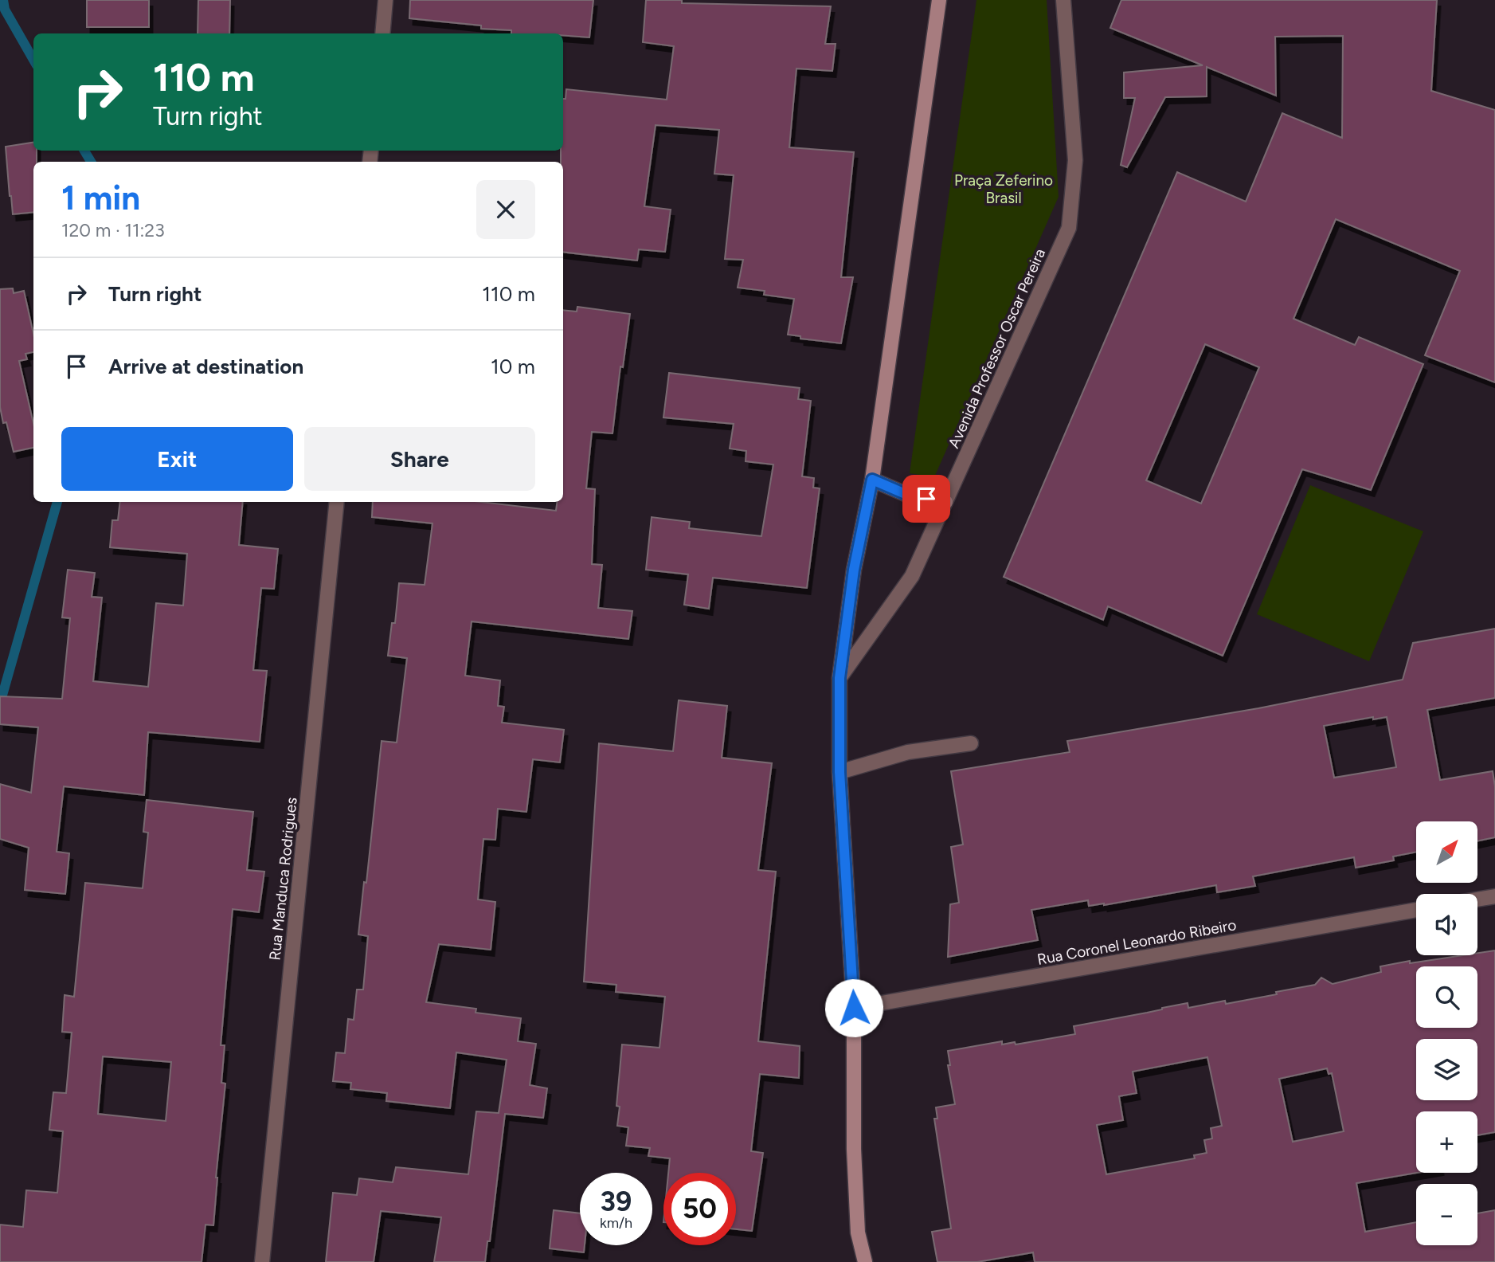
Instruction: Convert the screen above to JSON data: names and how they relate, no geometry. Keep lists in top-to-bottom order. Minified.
{"streets":{"street":["Avenida Professor Oscar Pereira","Rua Manduca Rodrigues","Rua Coronel Leonardo Ribeiro"]},"parks":["Praça Zeferino Brasil"],"north":"top right","page":{"turn":["110 m","Turn right"],"heading":["1 min","120 m · 11:23"],"list":[{"name":"Turn right","value":"110 m"},{"name":"Arrive at destination","value":"10 m"}],"buttons":["Exit","Share"],"map_buttons":["+","−"],"speed":"39 km/h","limit":"50"}}
